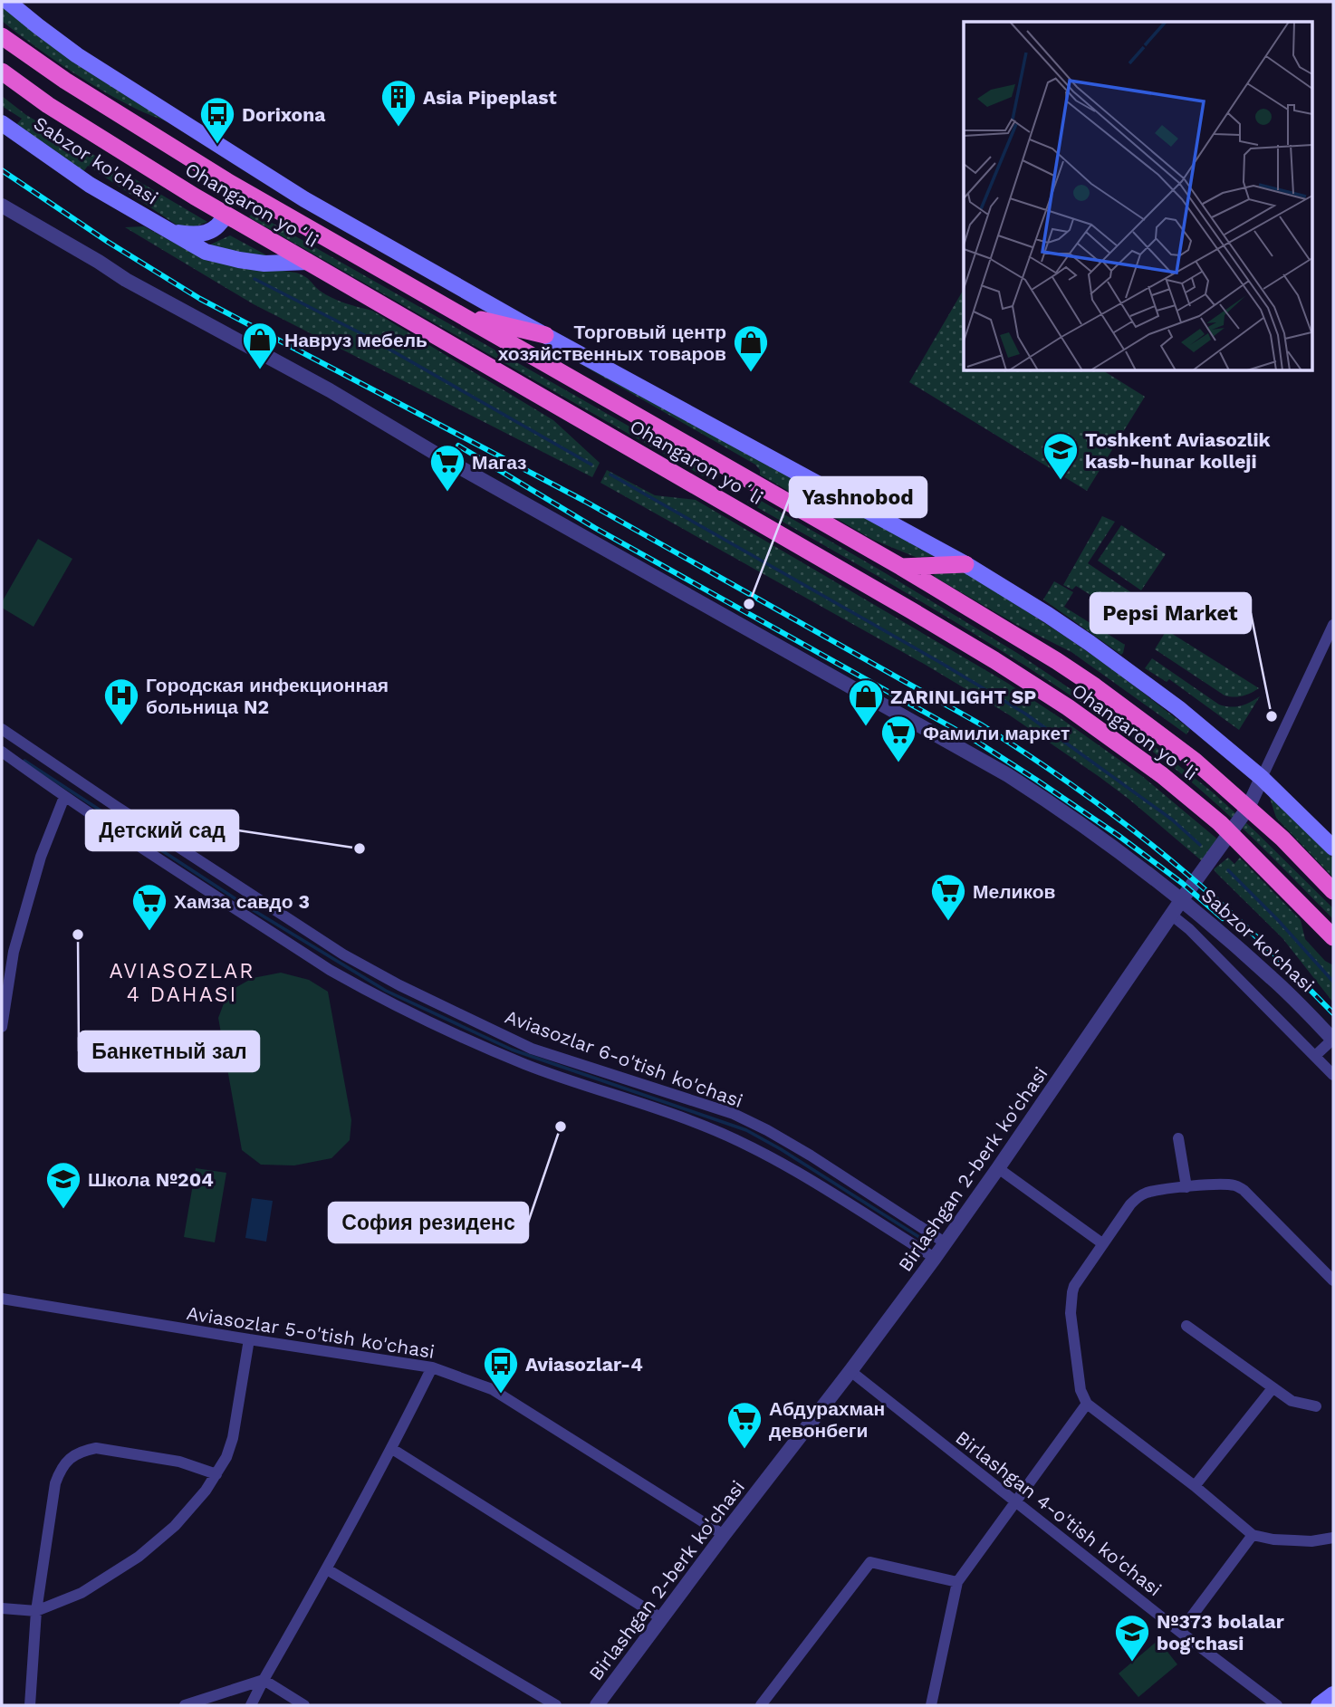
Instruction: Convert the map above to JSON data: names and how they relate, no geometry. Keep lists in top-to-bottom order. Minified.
{"streets":{"highway":["Ohangaron yoʻli"],"main road":["Sabzor ko'chasi"],"street":["Aviasozlar 6-o'tish ko'chasi","Birlashgan 2-berk ko'chasi","Aviasozlar 5-o'tish ko'chasi","Birlashgan 4-o'tish ko'chasi"]},"crossings":[["Sabzor ko'chasi","Ohangaron yoʻli"],["Sabzor ko'chasi","Birlashgan 2-berk ko'chasi"],["Ohangaron yoʻli","Birlashgan 2-berk ko'chasi"],["Aviasozlar 6-o'tish ko'chasi","Birlashgan 2-berk ko'chasi"],["Birlashgan 2-berk ko'chasi","Aviasozlar 5-o'tish ko'chasi"],["Birlashgan 2-berk ko'chasi","Birlashgan 4-o'tish ko'chasi"]],"districts":["AVIASOZLAR 4 DAHASI"],"places":{"building":["Asia Pipeplast"],"bus stop":["Dorixona","Aviasozlar-4"],"shop":["Навруз мебель","Торговый центр хозяйственных товаров","ZARINLIGHT SP"],"school or university":["Toshkent Aviasozlik kasb-hunar kolleji","Школа №204","№373 bolalar bog'chasi"],"supermarket":["Магаз","Фамили маркет","Меликов","Хамза савдо 3","Абдурахман девонбеги"],"other":["Yashnobod","Pepsi Market","Детский сад","Банкетный зал","София резиденс"],"hospital":["Городская инфекционная больница N2"]}}
